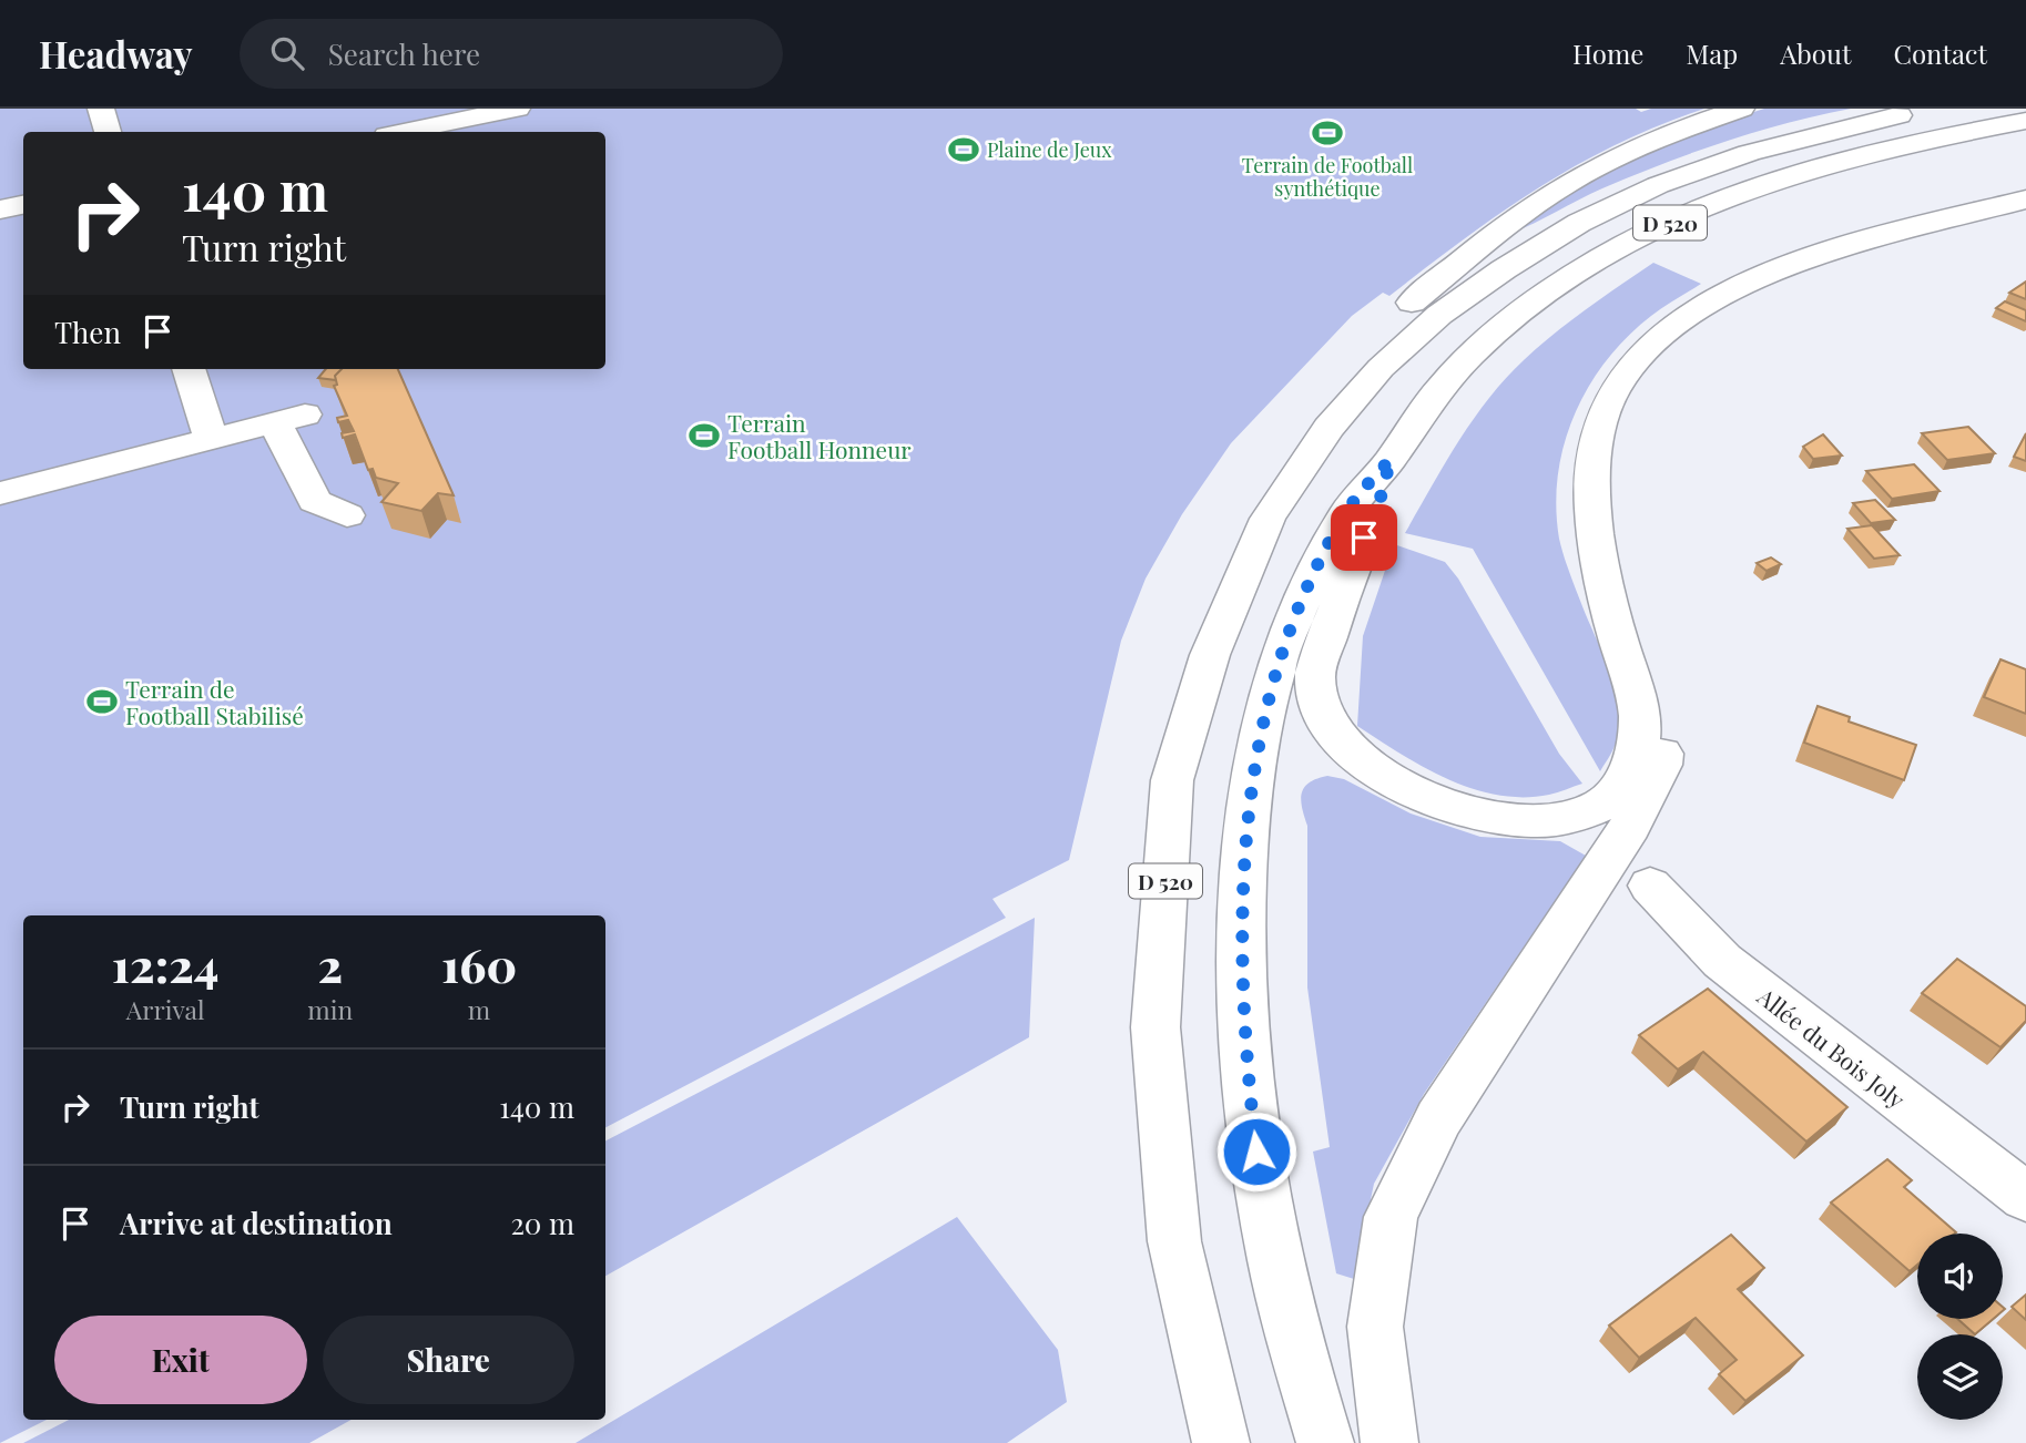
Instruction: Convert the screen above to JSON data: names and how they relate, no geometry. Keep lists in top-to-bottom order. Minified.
{"streets":{"main road":["D 520","Allée du Bois Joly"]},"places":{"sports":["Terrain de Football synthétique","Plaine de Jeux","Terrain Football Honneur","Terrain de Football Stabilisé"]},"page":{"header":"Headway","search":"Search here","nav":["Home","Map","About","Contact"],"turn":["140 m","Turn right"],"then":"Then","eta":["12:24","Arrival","2","min","160","m"],"list":[{"name":"Turn right","value":"140 m"},{"name":"Arrive at destination","value":"20 m"}],"buttons":["Exit","Share"]}}
